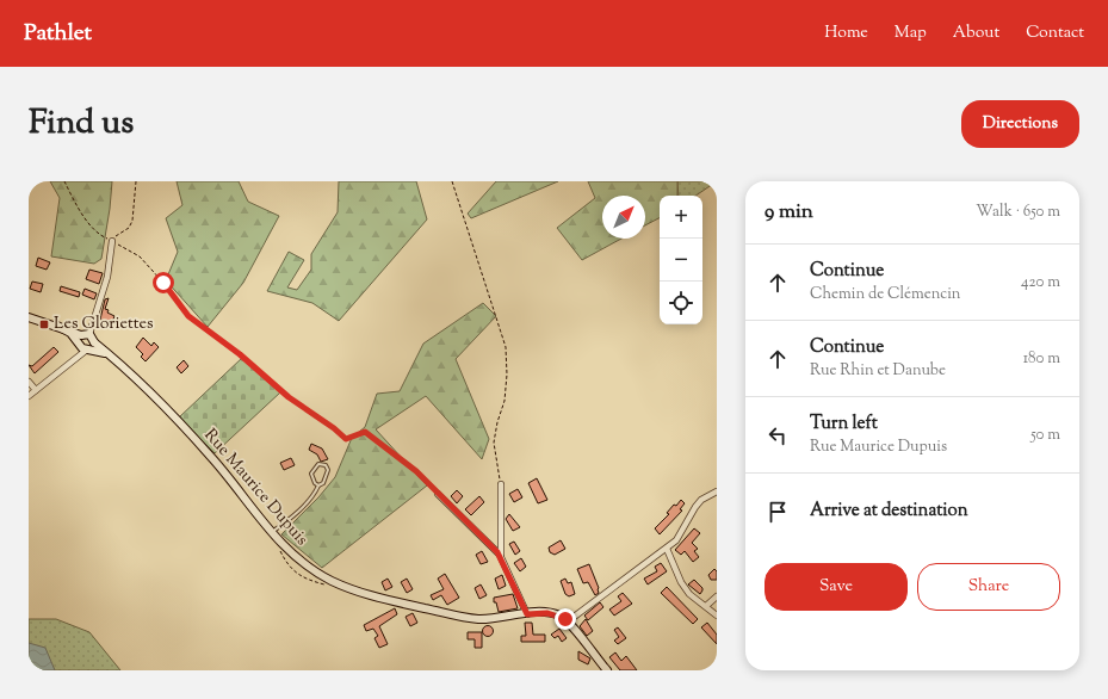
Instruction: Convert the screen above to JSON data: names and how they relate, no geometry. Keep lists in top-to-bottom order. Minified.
{"streets":{"main road":["Rue Maurice Dupuis"]},"places":{"transit":["Les Gloriettes"]},"north":"top right","page":{"header":"Pathlet","nav":["Home","Map","About","Contact"],"title":"Find us","buttons":["Directions",["Save","Share"]],"heading":["9 min","Walk · 650 m"],"map_buttons":["+","−"],"list":[["Continue","Chemin de Clémencin","420 m"],["Continue","Rue Rhin et Danube","180 m"],["Turn left","Rue Maurice Dupuis","50 m"],"Arrive at destination"]}}
